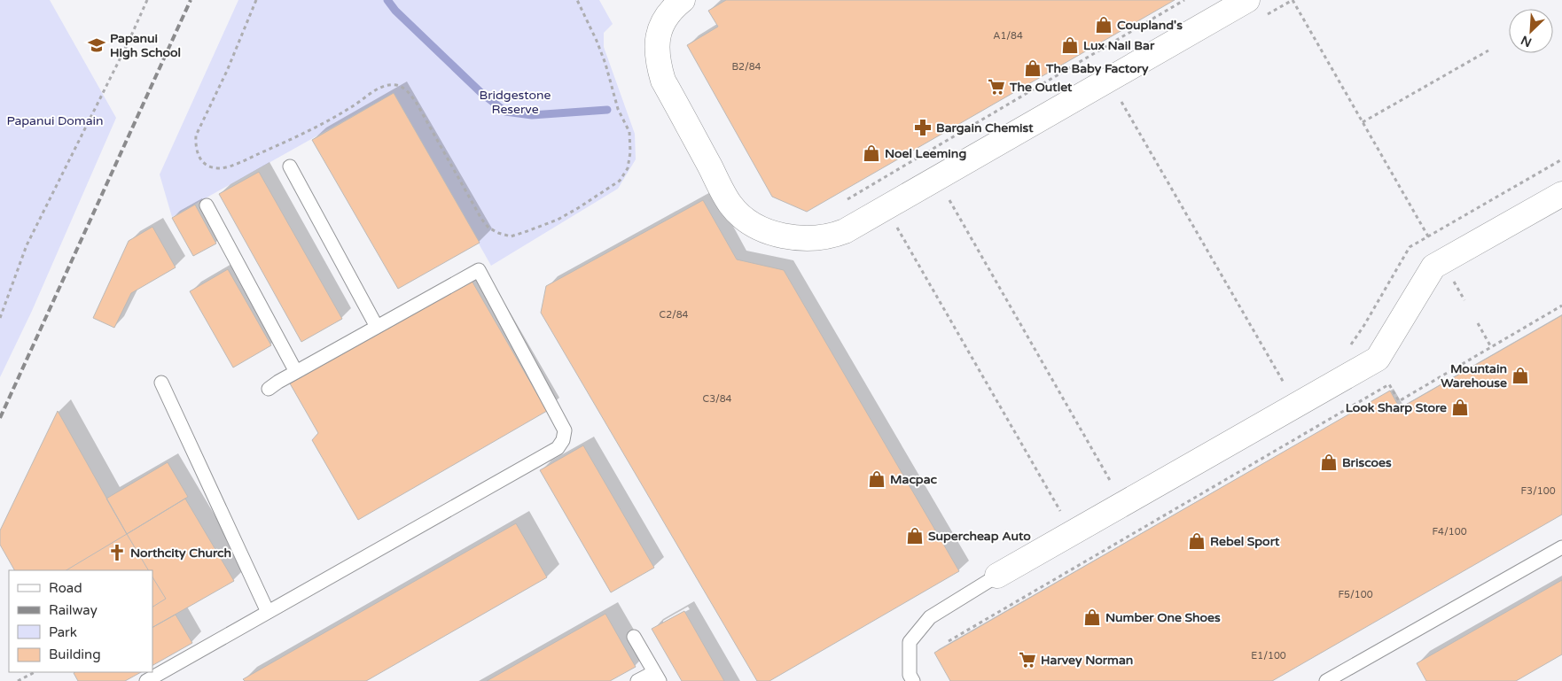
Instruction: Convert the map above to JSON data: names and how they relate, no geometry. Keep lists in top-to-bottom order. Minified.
{"parks":["Bridgestone Reserve","Papanui Domain"],"places":{"shop":["Coupland's","Lux Nail Bar","The Baby Factory","Noel Leeming","Mountain Warehouse","Look Sharp Store","Briscoes","Macpac","Supercheap Auto","Rebel Sport","Number One Shoes"],"school or university":["Papanui High School"],"supermarket":["The Outlet","Harvey Norman"],"pharmacy":["Bargain Chemist"],"church":["Northcity Church"]},"house_numbers":["A1/84","B2/84","C2/84","C3/84","F3/100","F4/100","F5/100","E1/100"],"legend":["Road","Railway","Park","Building"],"north":"bottom left"}
